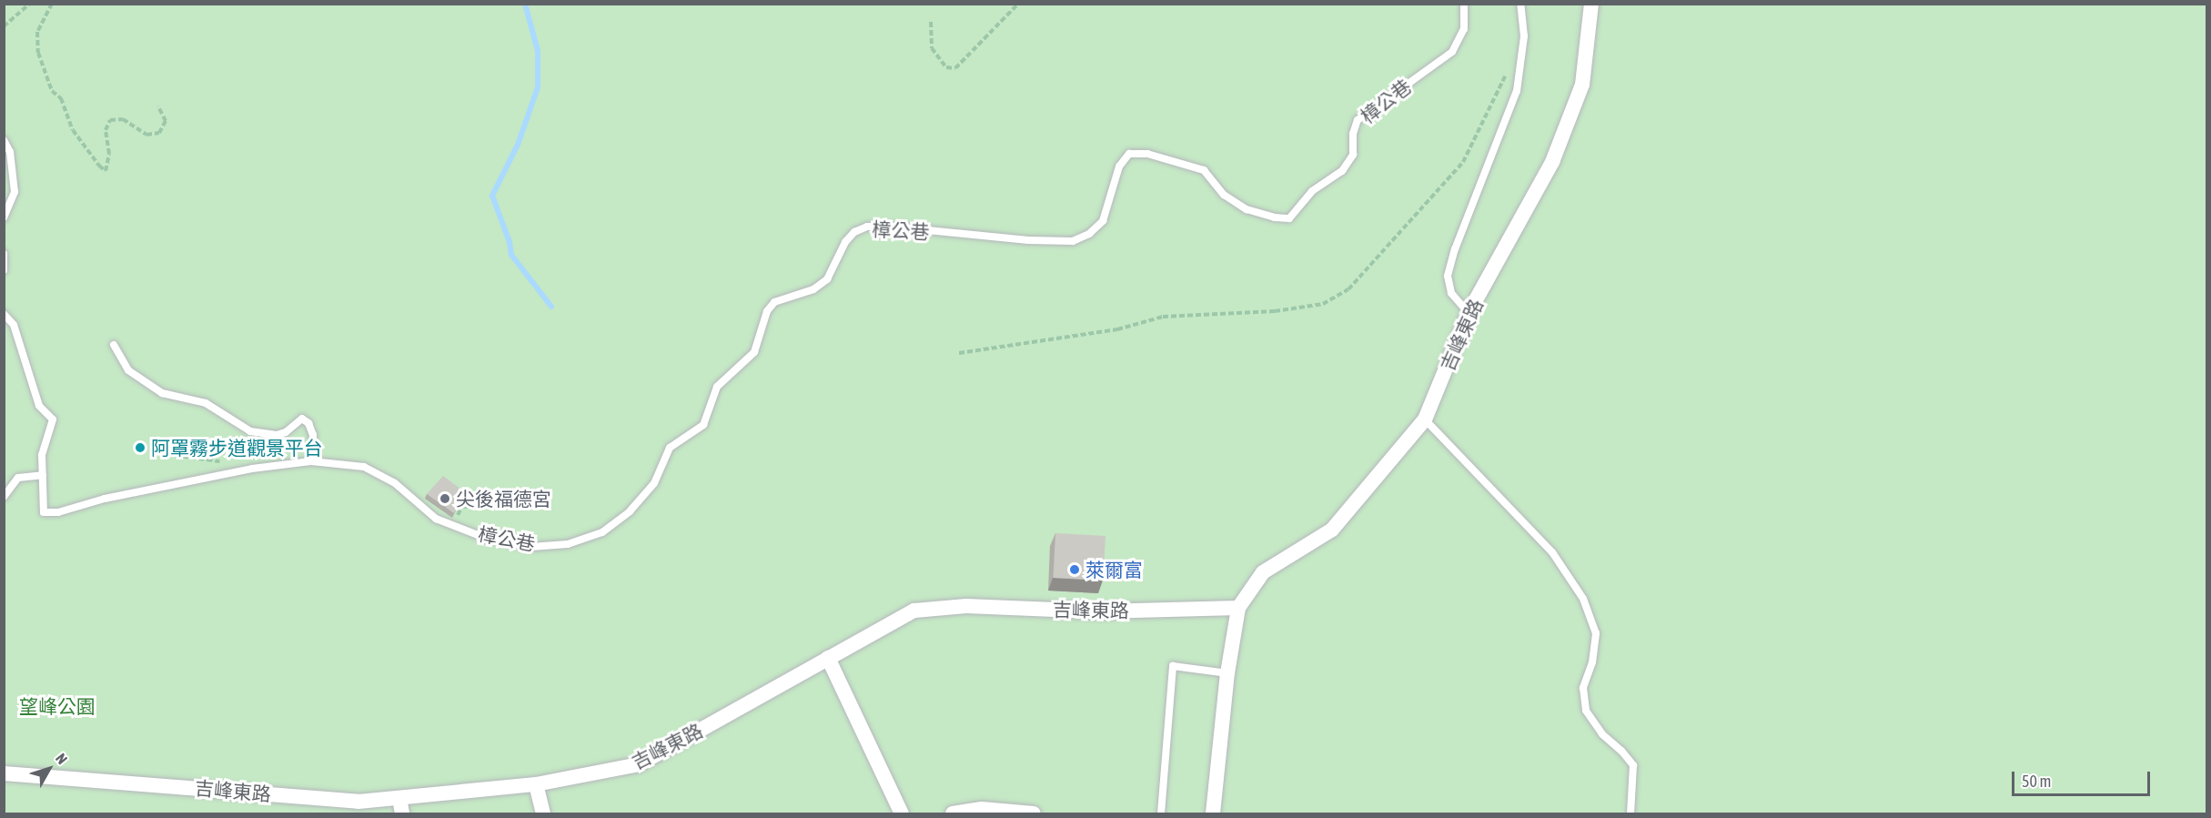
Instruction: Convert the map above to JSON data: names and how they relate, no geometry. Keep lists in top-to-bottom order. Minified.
{"streets":{"street":["吉峰東路"],"lane":["樟公巷"]},"parks":["望峰公園"],"places":["阿罩霧步道觀景平台","尖後福德宮","萊爾富"],"scale_bar":"50 m","north":"top right"}
